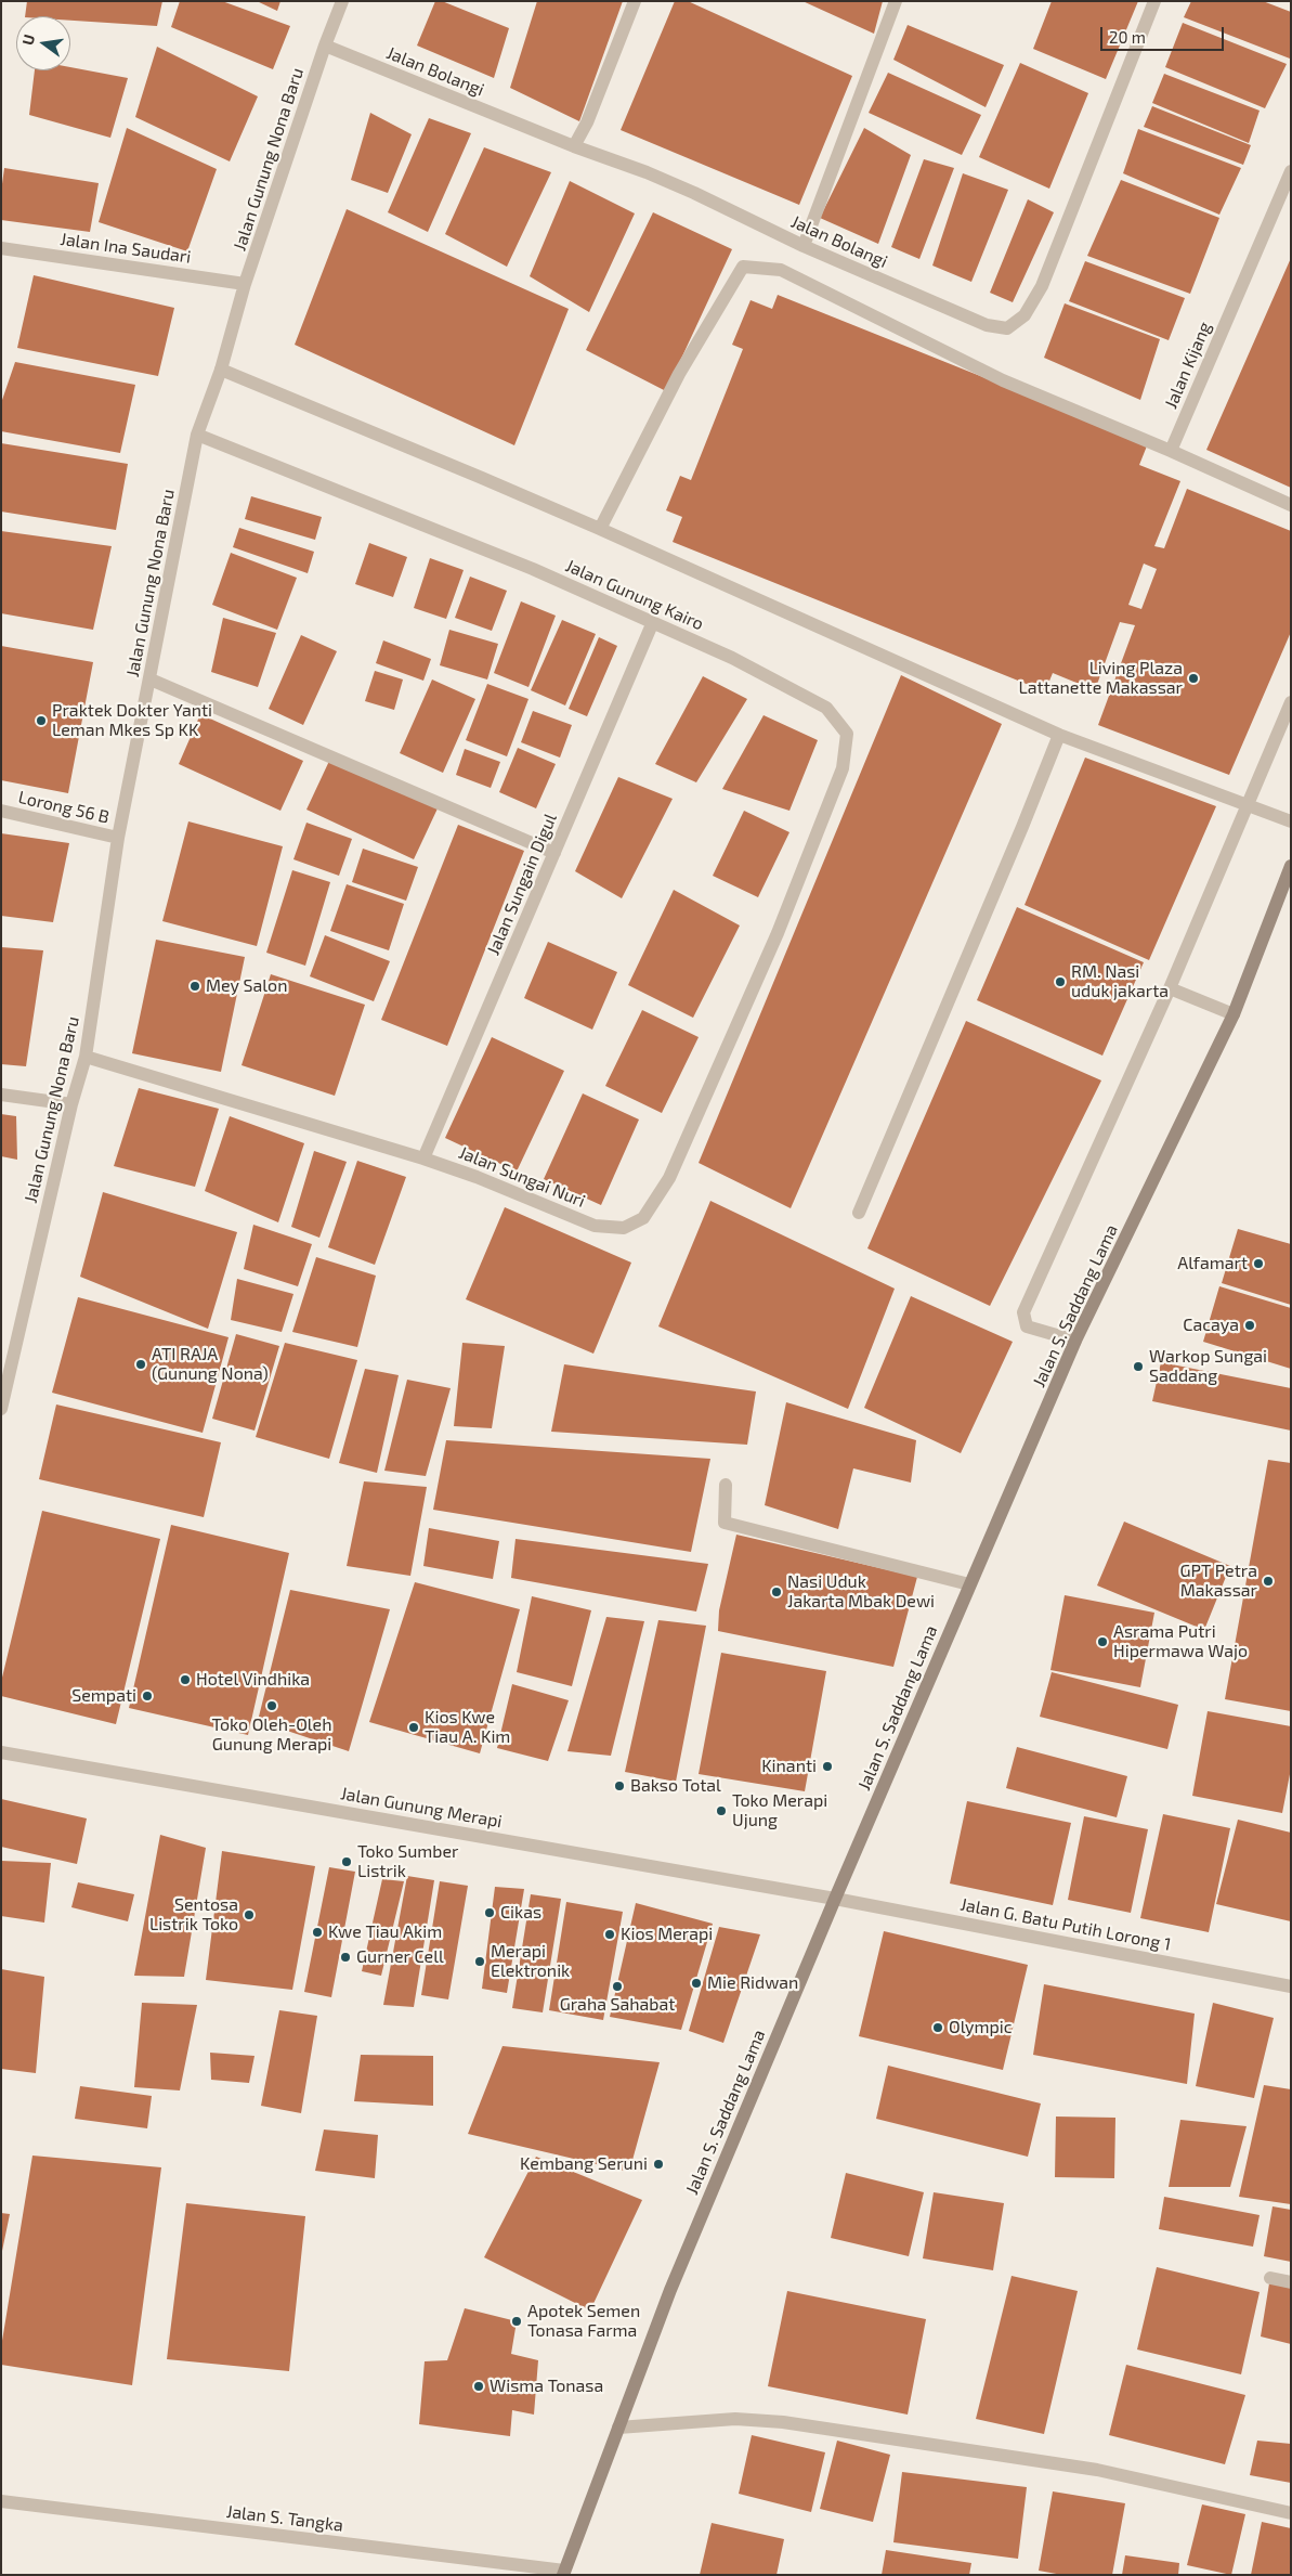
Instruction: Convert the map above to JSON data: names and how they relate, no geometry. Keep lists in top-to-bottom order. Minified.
{"streets":{"main road":["Jalan S. Saddang Lama"],"street":["Jalan Bolangi","Jalan Gunung Nona Baru","Jalan Ina Saudari","Jalan Kijang","Jalan Gunung Kairo","Lorong 56 B","Jalan Sungain Digul","Jalan Sungai Nuri","Jalan Gunung Merapi","Jalan G. Batu Putih Lorong 1","Jalan S. Tangka"]},"crossings":[["Jalan Bolangi","Jalan Gunung Nona Baru"],["Jalan Gunung Nona Baru","Jalan Ina Saudari"],["Jalan Gunung Nona Baru","Jalan Gunung Kairo"],["Jalan Gunung Nona Baru","Lorong 56 B"],["Jalan Gunung Nona Baru","Jalan Sungai Nuri"],["Jalan Gunung Kairo","Jalan Sungain Digul"],["Jalan Gunung Kairo","Jalan Sungai Nuri"],["Jalan Sungain Digul","Jalan Sungai Nuri"],["Jalan S. Saddang Lama","Jalan Gunung Merapi"],["Jalan S. Saddang Lama","Jalan G. Batu Putih Lorong 1"],["Jalan S. Saddang Lama","Jalan S. Tangka"],["Jalan Gunung Merapi","Jalan G. Batu Putih Lorong 1"]],"places":["Living Plaza Lattanette Makassar","Praktek Dokter Yanti Leman Mkes Sp KK","RM. Nasi uduk jakarta","Mey Salon","Alfamart","Cacaya","ATI RAJA (Gunung Nona)","Warkop Sungai Saddang","GPT Petra Makassar","Nasi Uduk Jakarta Mbak Dewi","Asrama Putri Hipermawa Wajo","Hotel Vindhika","Sempati","Toko Oleh-Oleh Gunung Merapi","Kios Kwe Tiau A. Kim","Kinanti","Bakso Total","Toko Merapi Ujung","Toko Sumber Listrik","Cikas","Sentosa Listrik Toko","Kwe Tiau Akim","Kios Merapi","Gurner Cell","Merapi Elektronik","Mie Ridwan","Graha Sahabat","Olympic","Kembang Seruni","Apotek Semen Tonasa Farma","Wisma Tonasa"],"scale_bar":"20 m","north":"left"}
